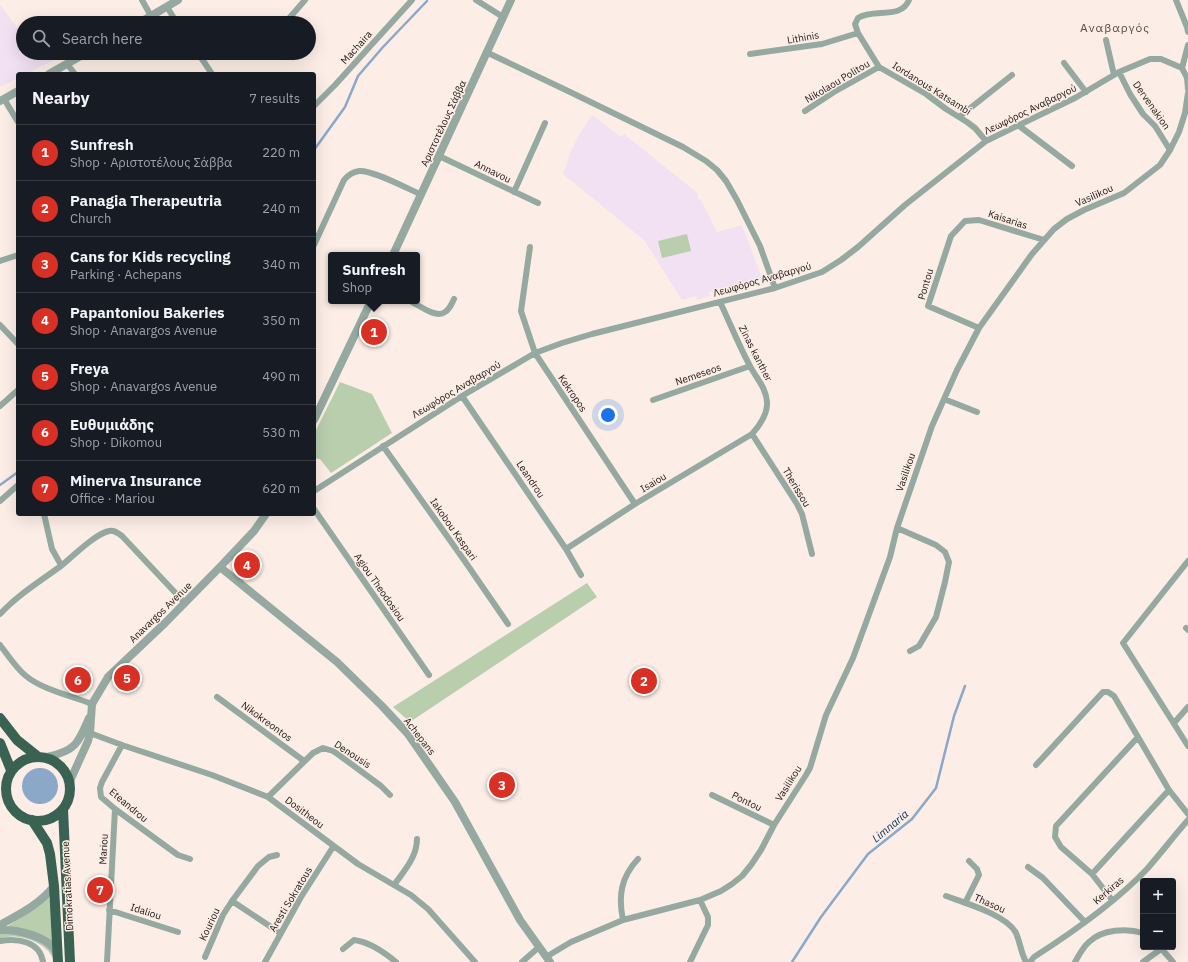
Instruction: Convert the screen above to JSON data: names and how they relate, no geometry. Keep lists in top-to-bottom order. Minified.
{"streets":{"highway":["Dimokratias Avenue"],"street":["Lithinis","Machaira","Nikolaou Politou","Iordanous Katsambi","Dervenakion","Λεωφόρος Αναβαργού","Αριστοτέλους Σάββα","Annavou","Vasilikou","Kaisarias","Pontou","Zinas kanther","Nemeseos","Kekropos","Leandrou","Isaiou","Therissou","Iakobou Kaspari","Agiou Theodosiou","Anavargos Avenue","Nikokreontos","Achepans","Denousis","Eteandrou","Dositheou","Mariou","Kerkiras","Aresti Sokratous","Thasou","Idaliou","Kouriou"]},"crossings":[["Lithinis","Iordanous Katsambi"],["Nikolaou Politou","Iordanous Katsambi"],["Iordanous Katsambi","Λεωφόρος Αναβαργού"],["Dervenakion","Λεωφόρος Αναβαργού"],["Dervenakion","Vasilikou"],["Λεωφόρος Αναβαργού","Zinas kanther"],["Λεωφόρος Αναβαργού","Kekropos"],["Λεωφόρος Αναβαργού","Leandrou"],["Λεωφόρος Αναβαργού","Iakobou Kaspari"],["Αριστοτέλους Σάββα","Annavou"],["Vasilikou","Kaisarias"],["Vasilikou","Pontou"],["Vasilikou","Achepans"],["Kaisarias","Pontou"],["Zinas kanther","Nemeseos"],["Zinas kanther","Isaiou"],["Zinas kanther","Therissou"],["Kekropos","Isaiou"],["Leandrou","Isaiou"],["Isaiou","Therissou"],["Anavargos Avenue","Achepans"],["Anavargos Avenue","Dositheou"],["Anavargos Avenue","Dimokratias Avenue"],["Nikokreontos","Denousis"],["Denousis","Dositheou"],["Eteandrou","Dositheou"],["Eteandrou","Mariou"],["Dositheou","Aresti Sokratous"],["Mariou","Idaliou"],["Aresti Sokratous","Kouriou"]],"districts":["Αναβαργός"],"water":["Limnaria"],"page":{"search":"Search here","heading":["Nearby","7 results"],"list":[{"mark":"1","name":"Sunfresh","note":"Shop · Αριστοτέλους Σάββα","value":"220 m"},{"mark":"2","name":"Panagia Therapeutria","note":"Church","value":"240 m"},{"mark":"3","name":"Cans for Kids recycling","note":"Parking · Achepans","value":"340 m"},{"mark":"4","name":"Papantoniou Bakeries","note":"Shop · Anavargos Avenue","value":"350 m"},{"mark":"5","name":"Freya","note":"Shop · Anavargos Avenue","value":"490 m"},{"mark":"6","name":"Ευθυμιάδης","note":"Shop · Dikomou","value":"530 m"},{"mark":"7","name":"Minerva Insurance","note":"Office · Mariou","value":"620 m"}],"popup":["Sunfresh","Shop"],"pins":["1","4","5","6","2","3","7"],"map_buttons":["+","−"]}}
